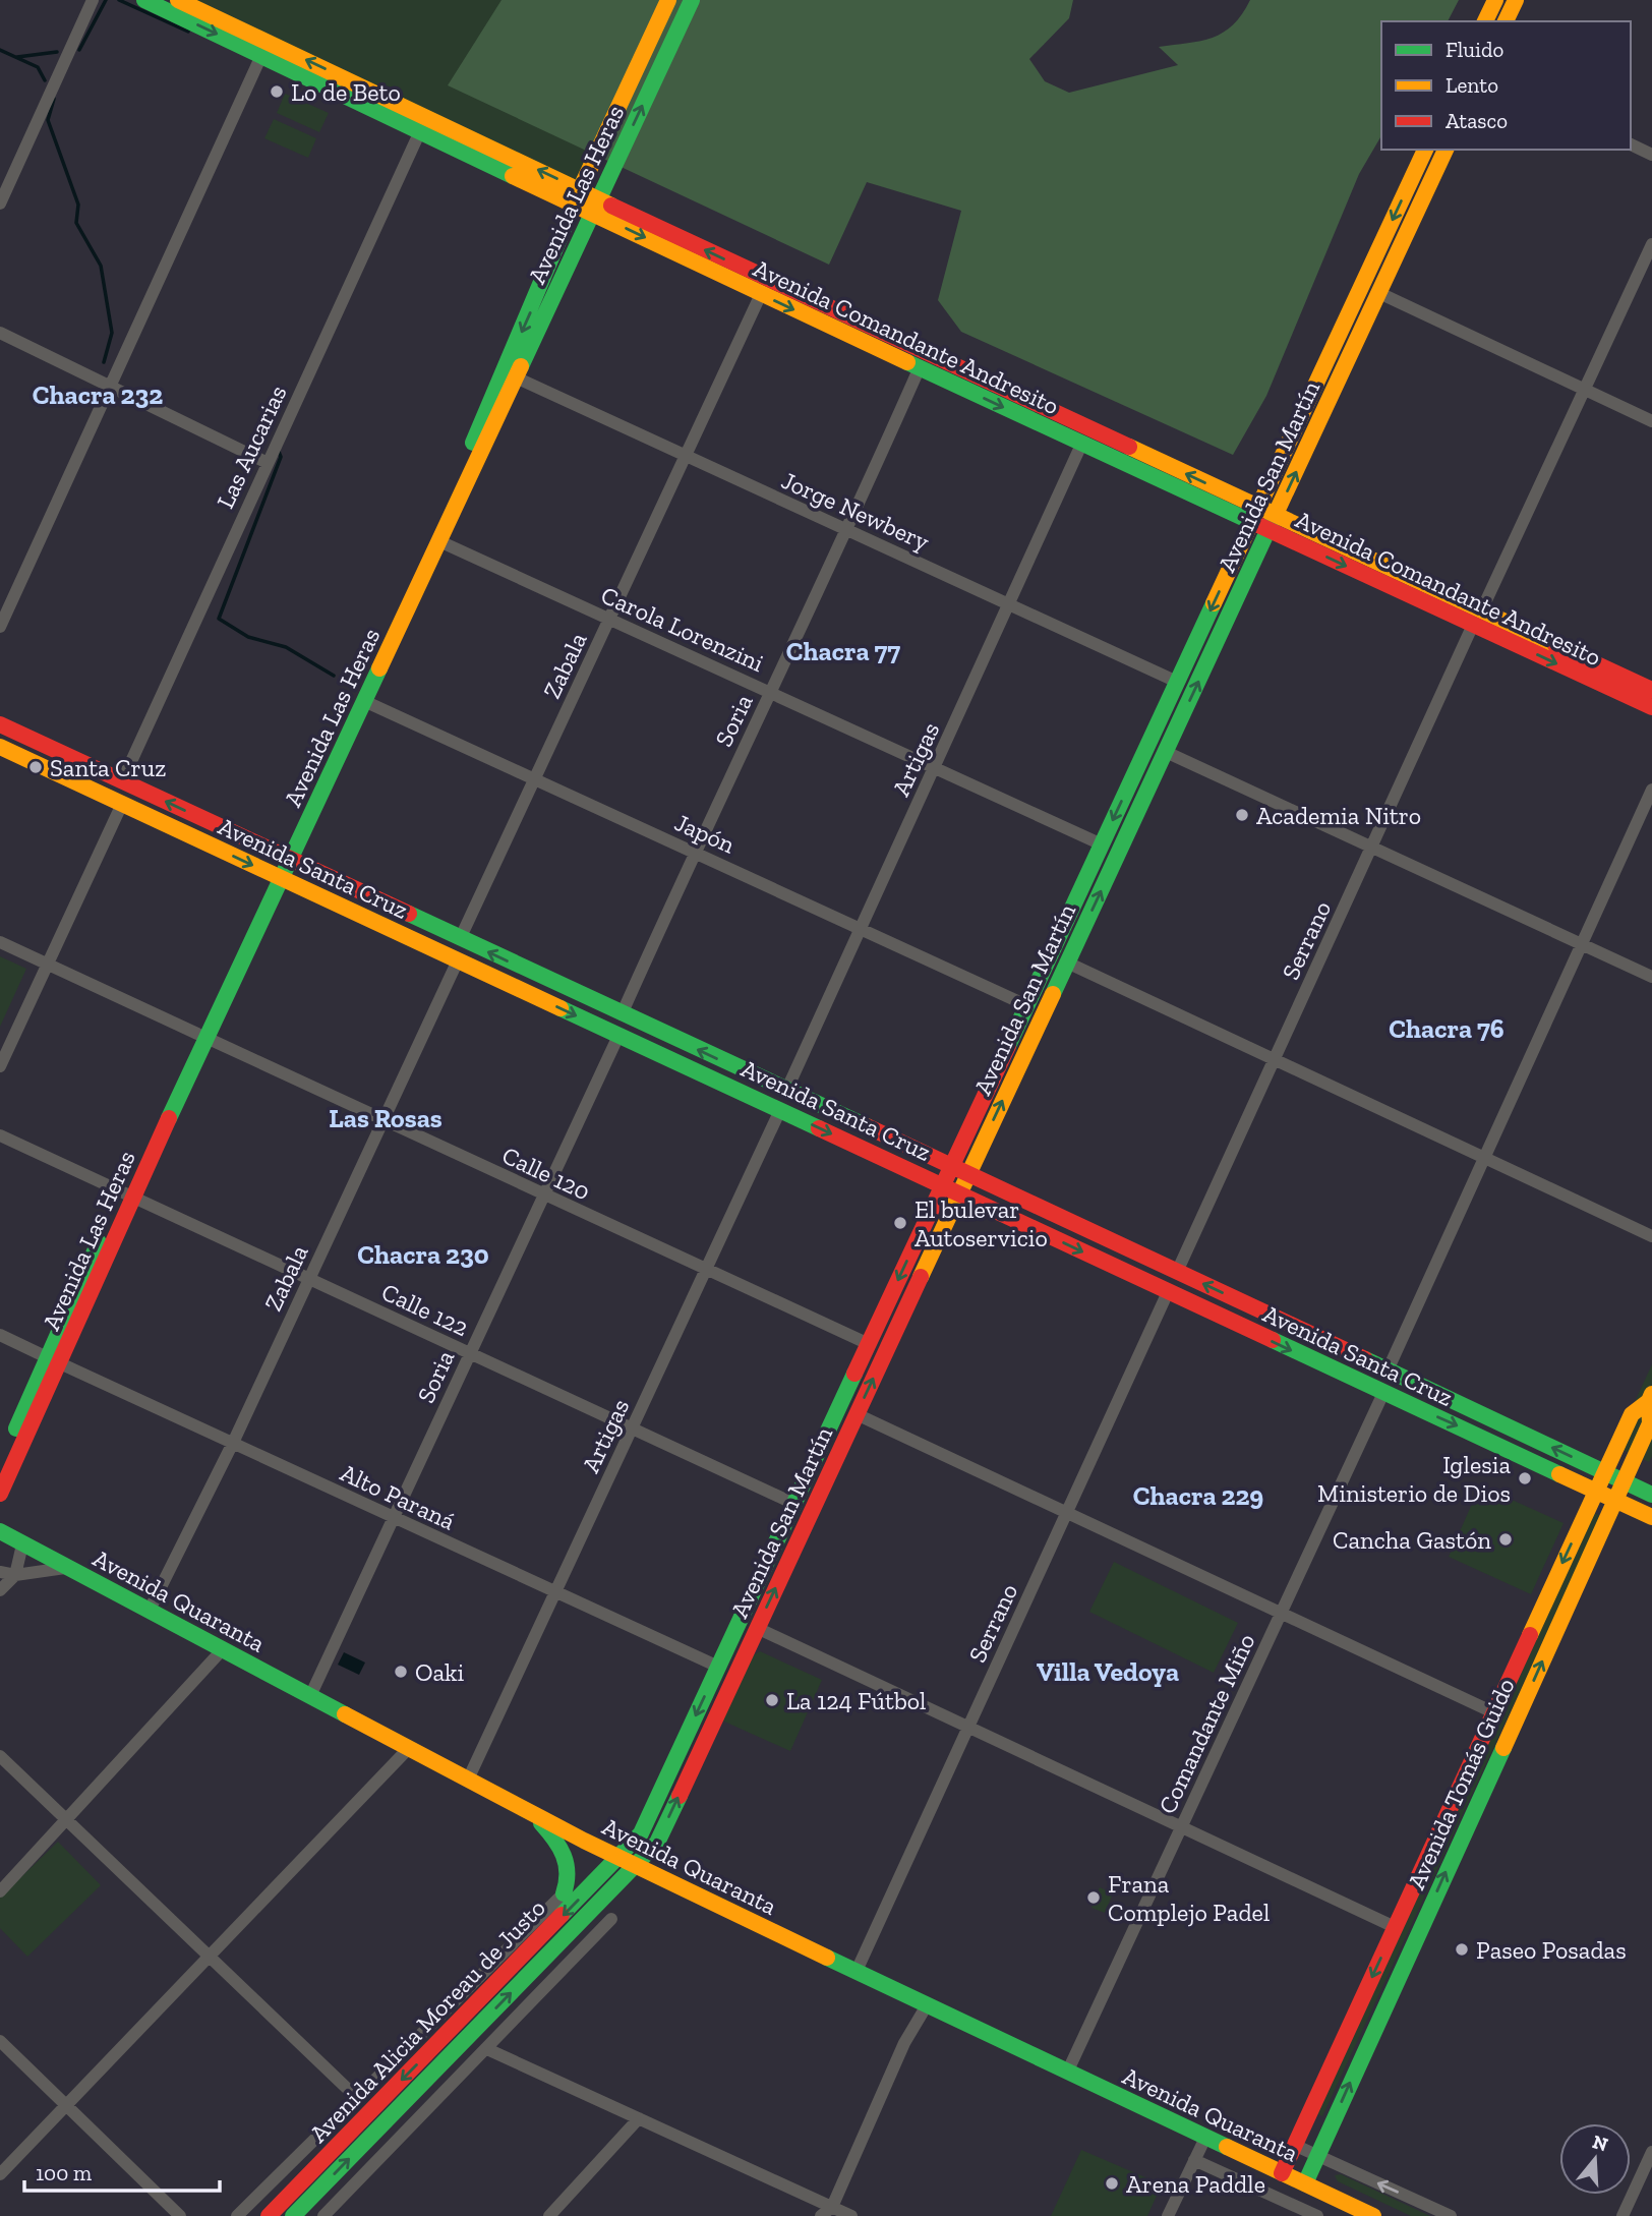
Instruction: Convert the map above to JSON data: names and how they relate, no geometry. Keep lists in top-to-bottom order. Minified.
{"streets":{"main road":["Avenida Las Heras","Avenida Comandante Andresito","Avenida San Martín","Avenida Santa Cruz","Avenida Quaranta","Avenida Tomás Guido","Avenida Alicia Moreau de Justo"],"street":["Las Aucarias","Jorge Newbery","Carola Lorenzini","Zabala","Soria","Artigas","Japón","Serrano","Calle 120","Calle 122","Alto Paraná","Comandante Miño"]},"crossings":[["Avenida Las Heras","Avenida Comandante Andresito"],["Avenida Las Heras","Jorge Newbery"],["Avenida Las Heras","Carola Lorenzini"],["Avenida Las Heras","Japón"],["Avenida Las Heras","Avenida Santa Cruz"],["Avenida Las Heras","Calle 120"],["Avenida Las Heras","Calle 122"],["Avenida Las Heras","Alto Paraná"],["Avenida Comandante Andresito","Las Aucarias"],["Avenida Comandante Andresito","Avenida San Martín"],["Avenida Comandante Andresito","Zabala"],["Avenida Comandante Andresito","Soria"],["Avenida Comandante Andresito","Artigas"],["Avenida Comandante Andresito","Serrano"],["Las Aucarias","Avenida Santa Cruz"],["Avenida San Martín","Jorge Newbery"],["Avenida San Martín","Carola Lorenzini"],["Avenida San Martín","Japón"],["Avenida San Martín","Avenida Santa Cruz"],["Avenida San Martín","Calle 120"],["Avenida San Martín","Calle 122"],["Avenida San Martín","Alto Paraná"],["Avenida San Martín","Avenida Quaranta"],["Avenida San Martín","Avenida Alicia Moreau de Justo"],["Jorge Newbery","Zabala"],["Jorge Newbery","Soria"],["Jorge Newbery","Artigas"],["Carola Lorenzini","Zabala"],["Carola Lorenzini","Soria"],["Carola Lorenzini","Artigas"],["Zabala","Japón"],["Zabala","Avenida Santa Cruz"],["Zabala","Calle 120"],["Zabala","Calle 122"],["Zabala","Alto Paraná"],["Zabala","Avenida Quaranta"],["Soria","Japón"],["Soria","Avenida Santa Cruz"],["Soria","Calle 120"],["Soria","Calle 122"],["Soria","Alto Paraná"],["Soria","Avenida Quaranta"],["Artigas","Japón"],["Artigas","Avenida Santa Cruz"],["Artigas","Calle 120"],["Artigas","Calle 122"],["Artigas","Alto Paraná"],["Artigas","Avenida Quaranta"],["Avenida Santa Cruz","Serrano"],["Avenida Santa Cruz","Comandante Miño"],["Avenida Santa Cruz","Avenida Tomás Guido"],["Serrano","Avenida Quaranta"],["Avenida Quaranta","Comandante Miño"],["Avenida Quaranta","Avenida Tomás Guido"],["Avenida Quaranta","Avenida Alicia Moreau de Justo"]],"districts":["Chacra 232","Chacra 77","Chacra 76","Las Rosas","Chacra 230","Chacra 229","Villa Vedoya"],"places":["Lo de Beto","Santa Cruz","Academia Nitro","El bulevar Autoservicio","Iglesia Ministerio de Dios","Cancha Gastón","Oaki","La 124 Fútbol","Frana Complejo Padel","Paseo Posadas","Arena Paddle"],"legend":["Fluido","Lento","Atasco"],"scale_bar":"100 m","north":"top"}
